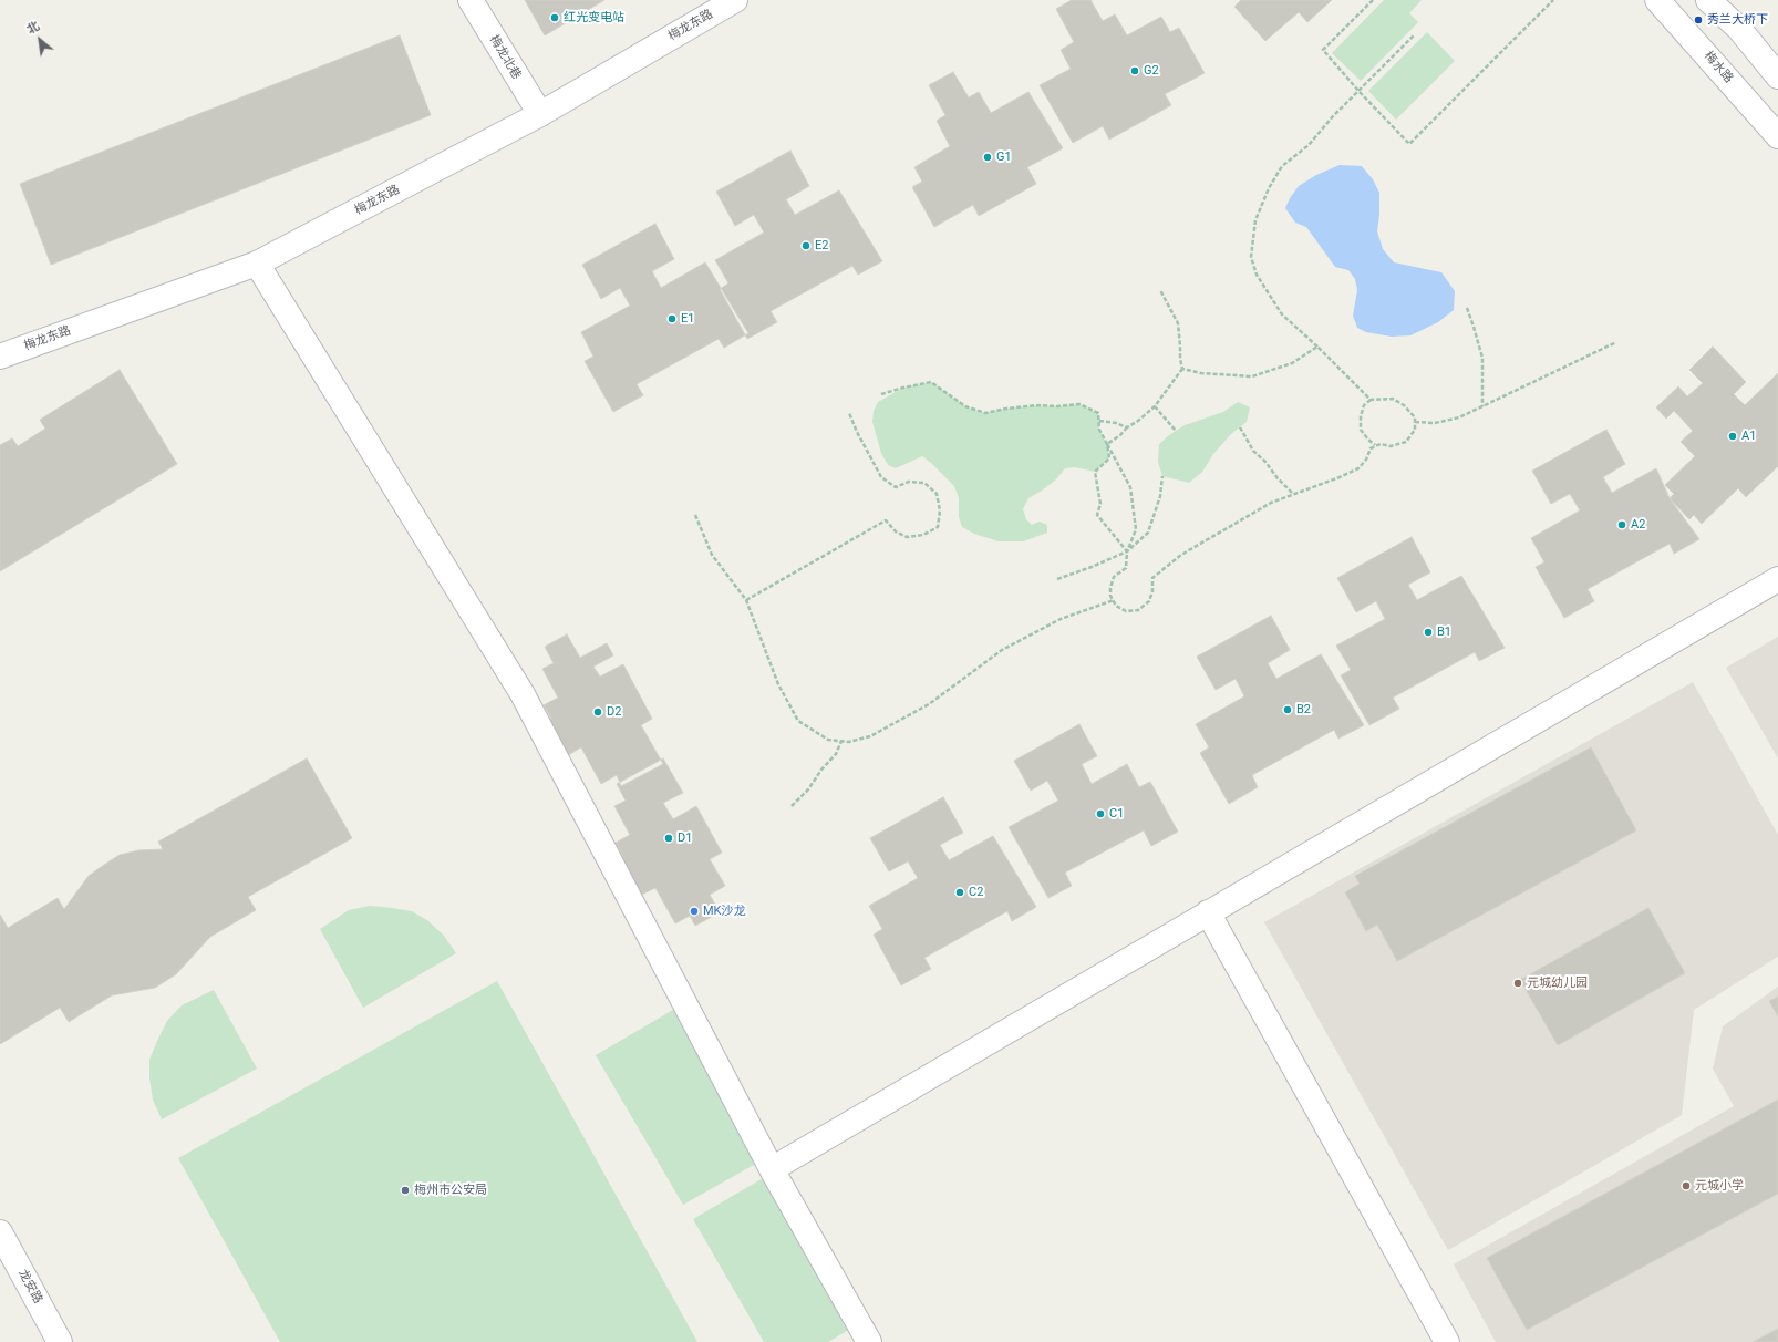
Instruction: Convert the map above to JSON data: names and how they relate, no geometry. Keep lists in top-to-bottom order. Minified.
{"streets":{"street":["梅龙东路","梅龙北巷","梅水路","龙安路"]},"crossings":[["梅龙东路","梅龙北巷"]],"places":["红光变电站","秀兰大桥下","G2","G1","E2","E1","A1","A2","B1","B2","D2","C1","D1","C2","MK沙龙","元城幼儿园","元城小学","梅州市公安局"],"north":"top left"}
